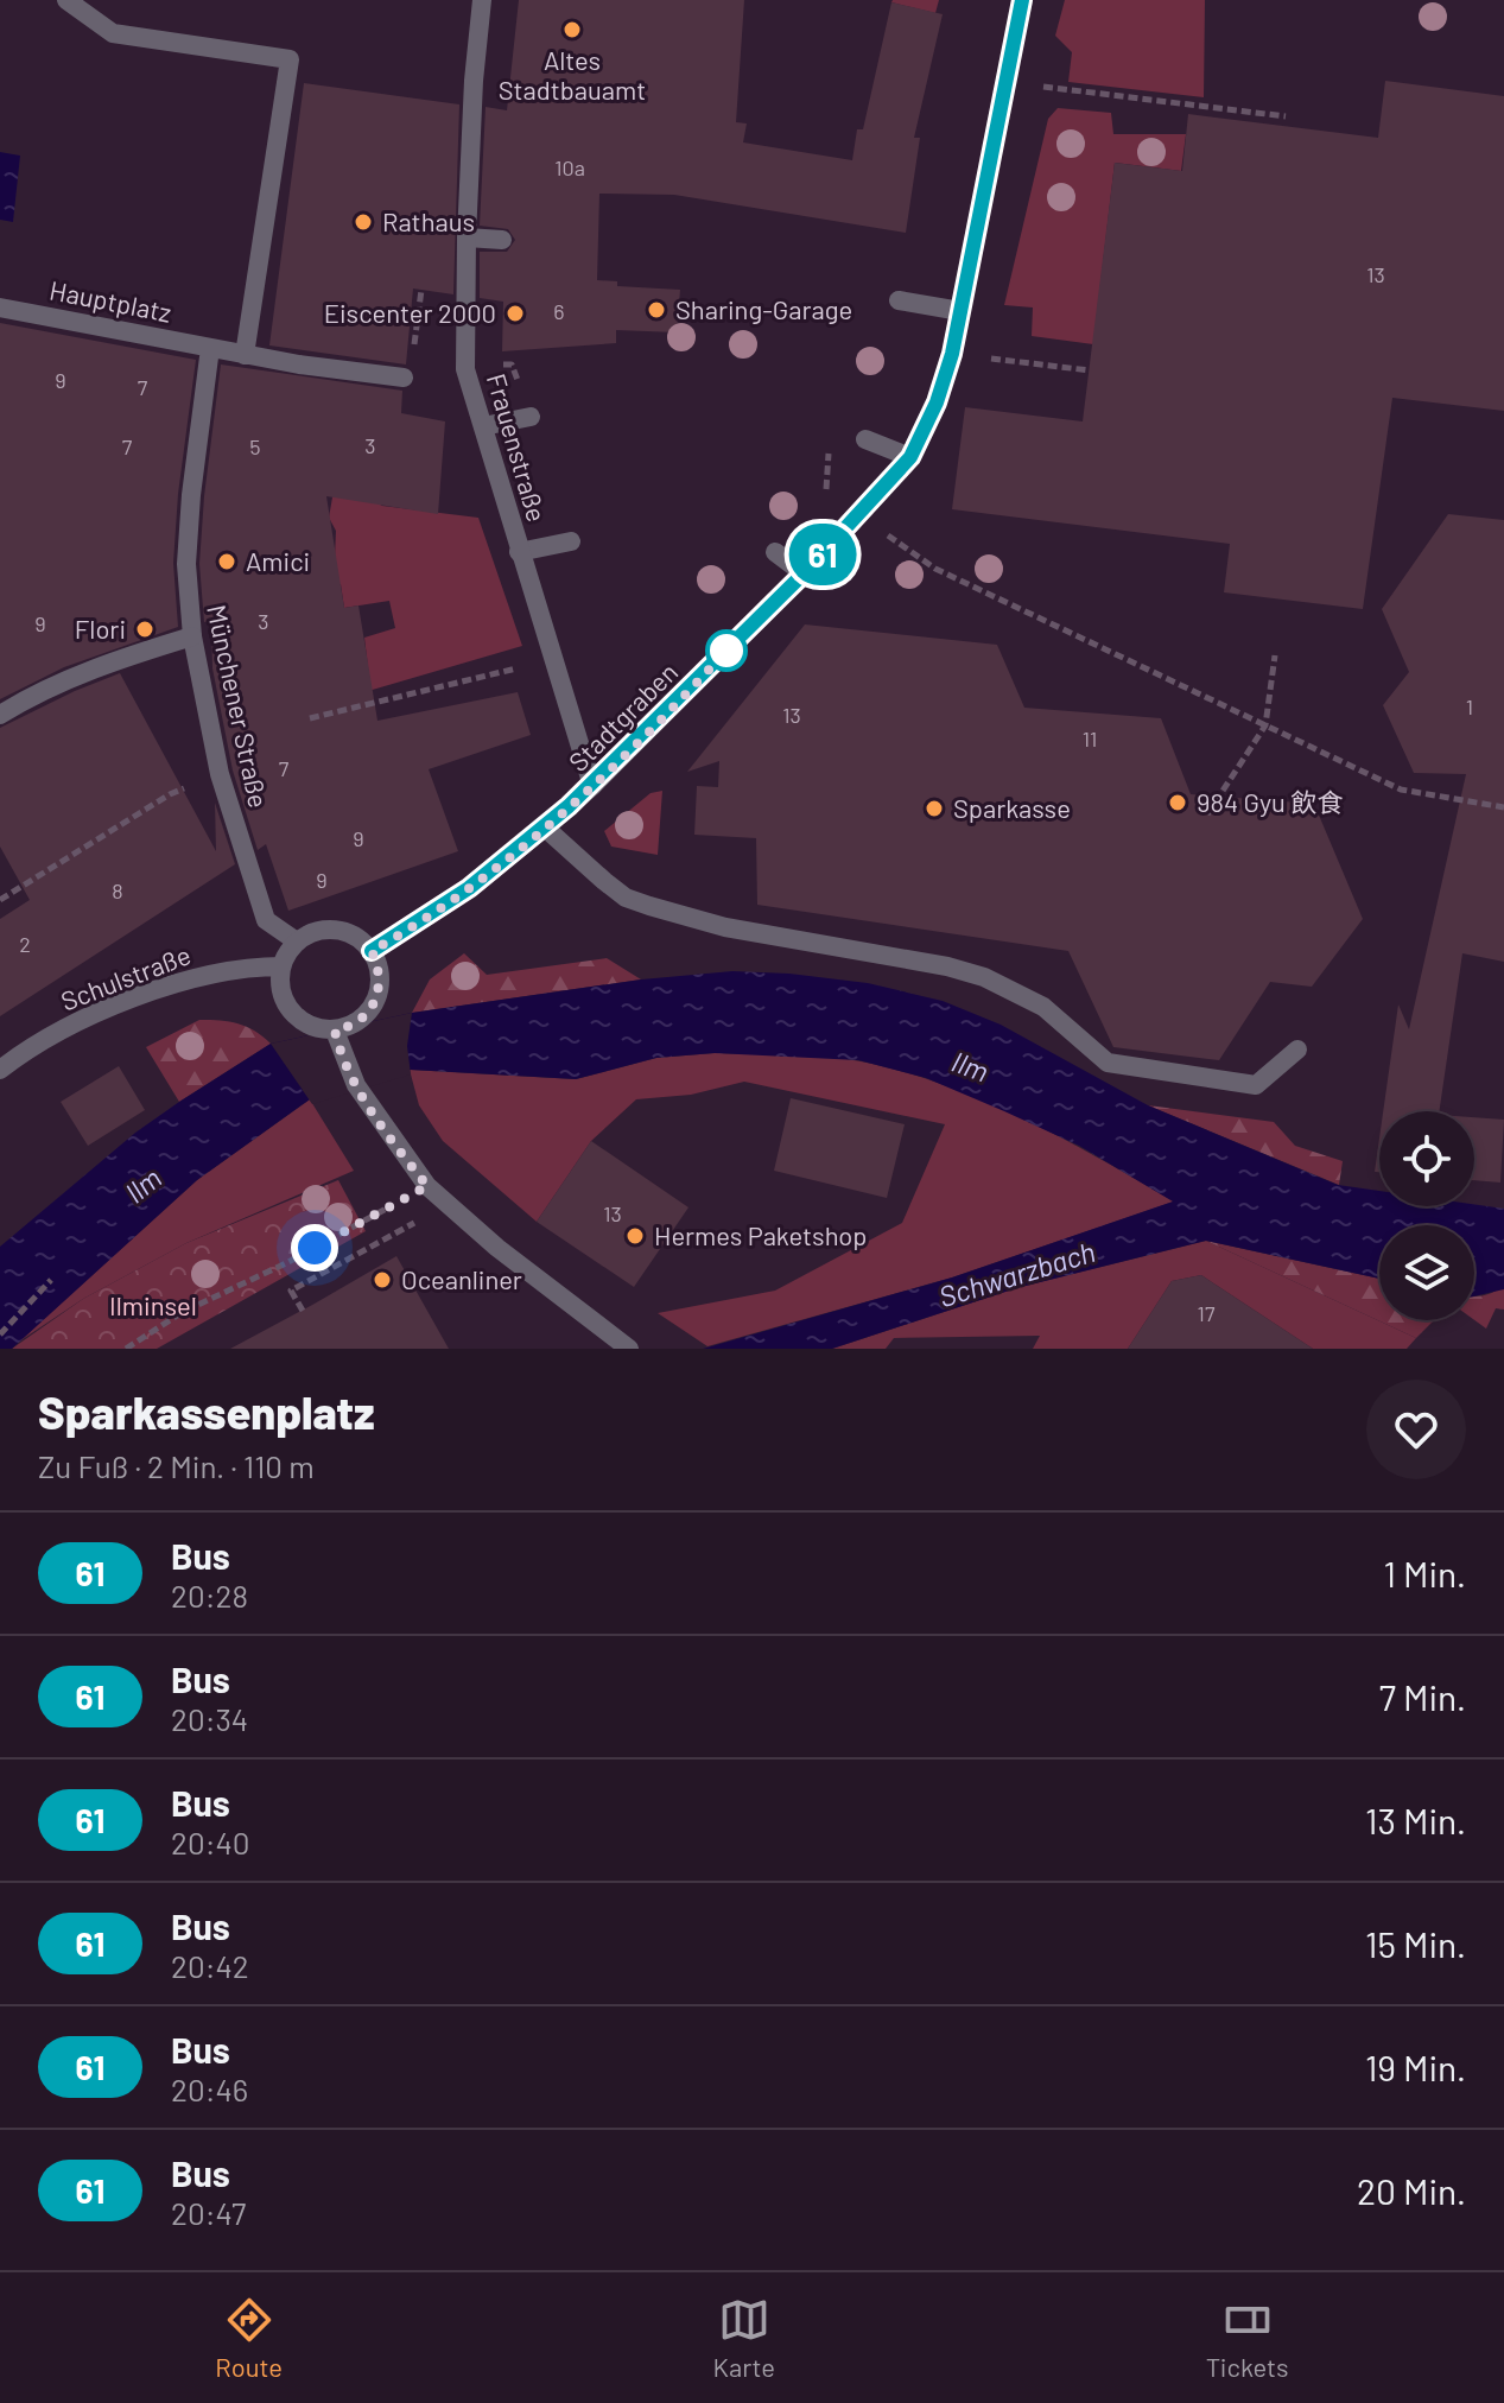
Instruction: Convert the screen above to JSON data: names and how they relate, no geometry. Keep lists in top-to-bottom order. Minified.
{"streets":{"street":["Hauptplatz","Frauenstraße","Münchener Straße","Stadtgraben","Schulstraße"]},"crossings":[["Hauptplatz","Münchener Straße"],["Frauenstraße","Stadtgraben"],["Münchener Straße","Stadtgraben"],["Münchener Straße","Schulstraße"],["Stadtgraben","Schulstraße"]],"water":["Ilm","Schwarzbach"],"parks":["Ilminsel"],"places":["Altes Stadtbauamt","Rathaus","Sharing-Garage","Eiscenter 2000","Amici","Flori","984 Gyu 飲食","Sparkasse","Hermes Paketshop","Oceanliner"],"lines":["bus line 61"],"house_numbers":["10a","13","6","9","7","3","7","5","3","9","1","13","11","7","9","9","8","2","13","17"],"page":{"on_map":"61","heading":["Sparkassenplatz","Zu Fuß · 2 Min. · 110 m"],"list":[{"mark":"61","name":"Bus","note":"20:28","value":"1 Min."},{"mark":"61","name":"Bus","note":"20:34","value":"7 Min."},{"mark":"61","name":"Bus","note":"20:40","value":"13 Min."},{"mark":"61","name":"Bus","note":"20:42","value":"15 Min."},{"mark":"61","name":"Bus","note":"20:46","value":"19 Min."},{"mark":"61","name":"Bus","note":"20:47","value":"20 Min."}],"tabs":["Route","Karte","Tickets"]}}
